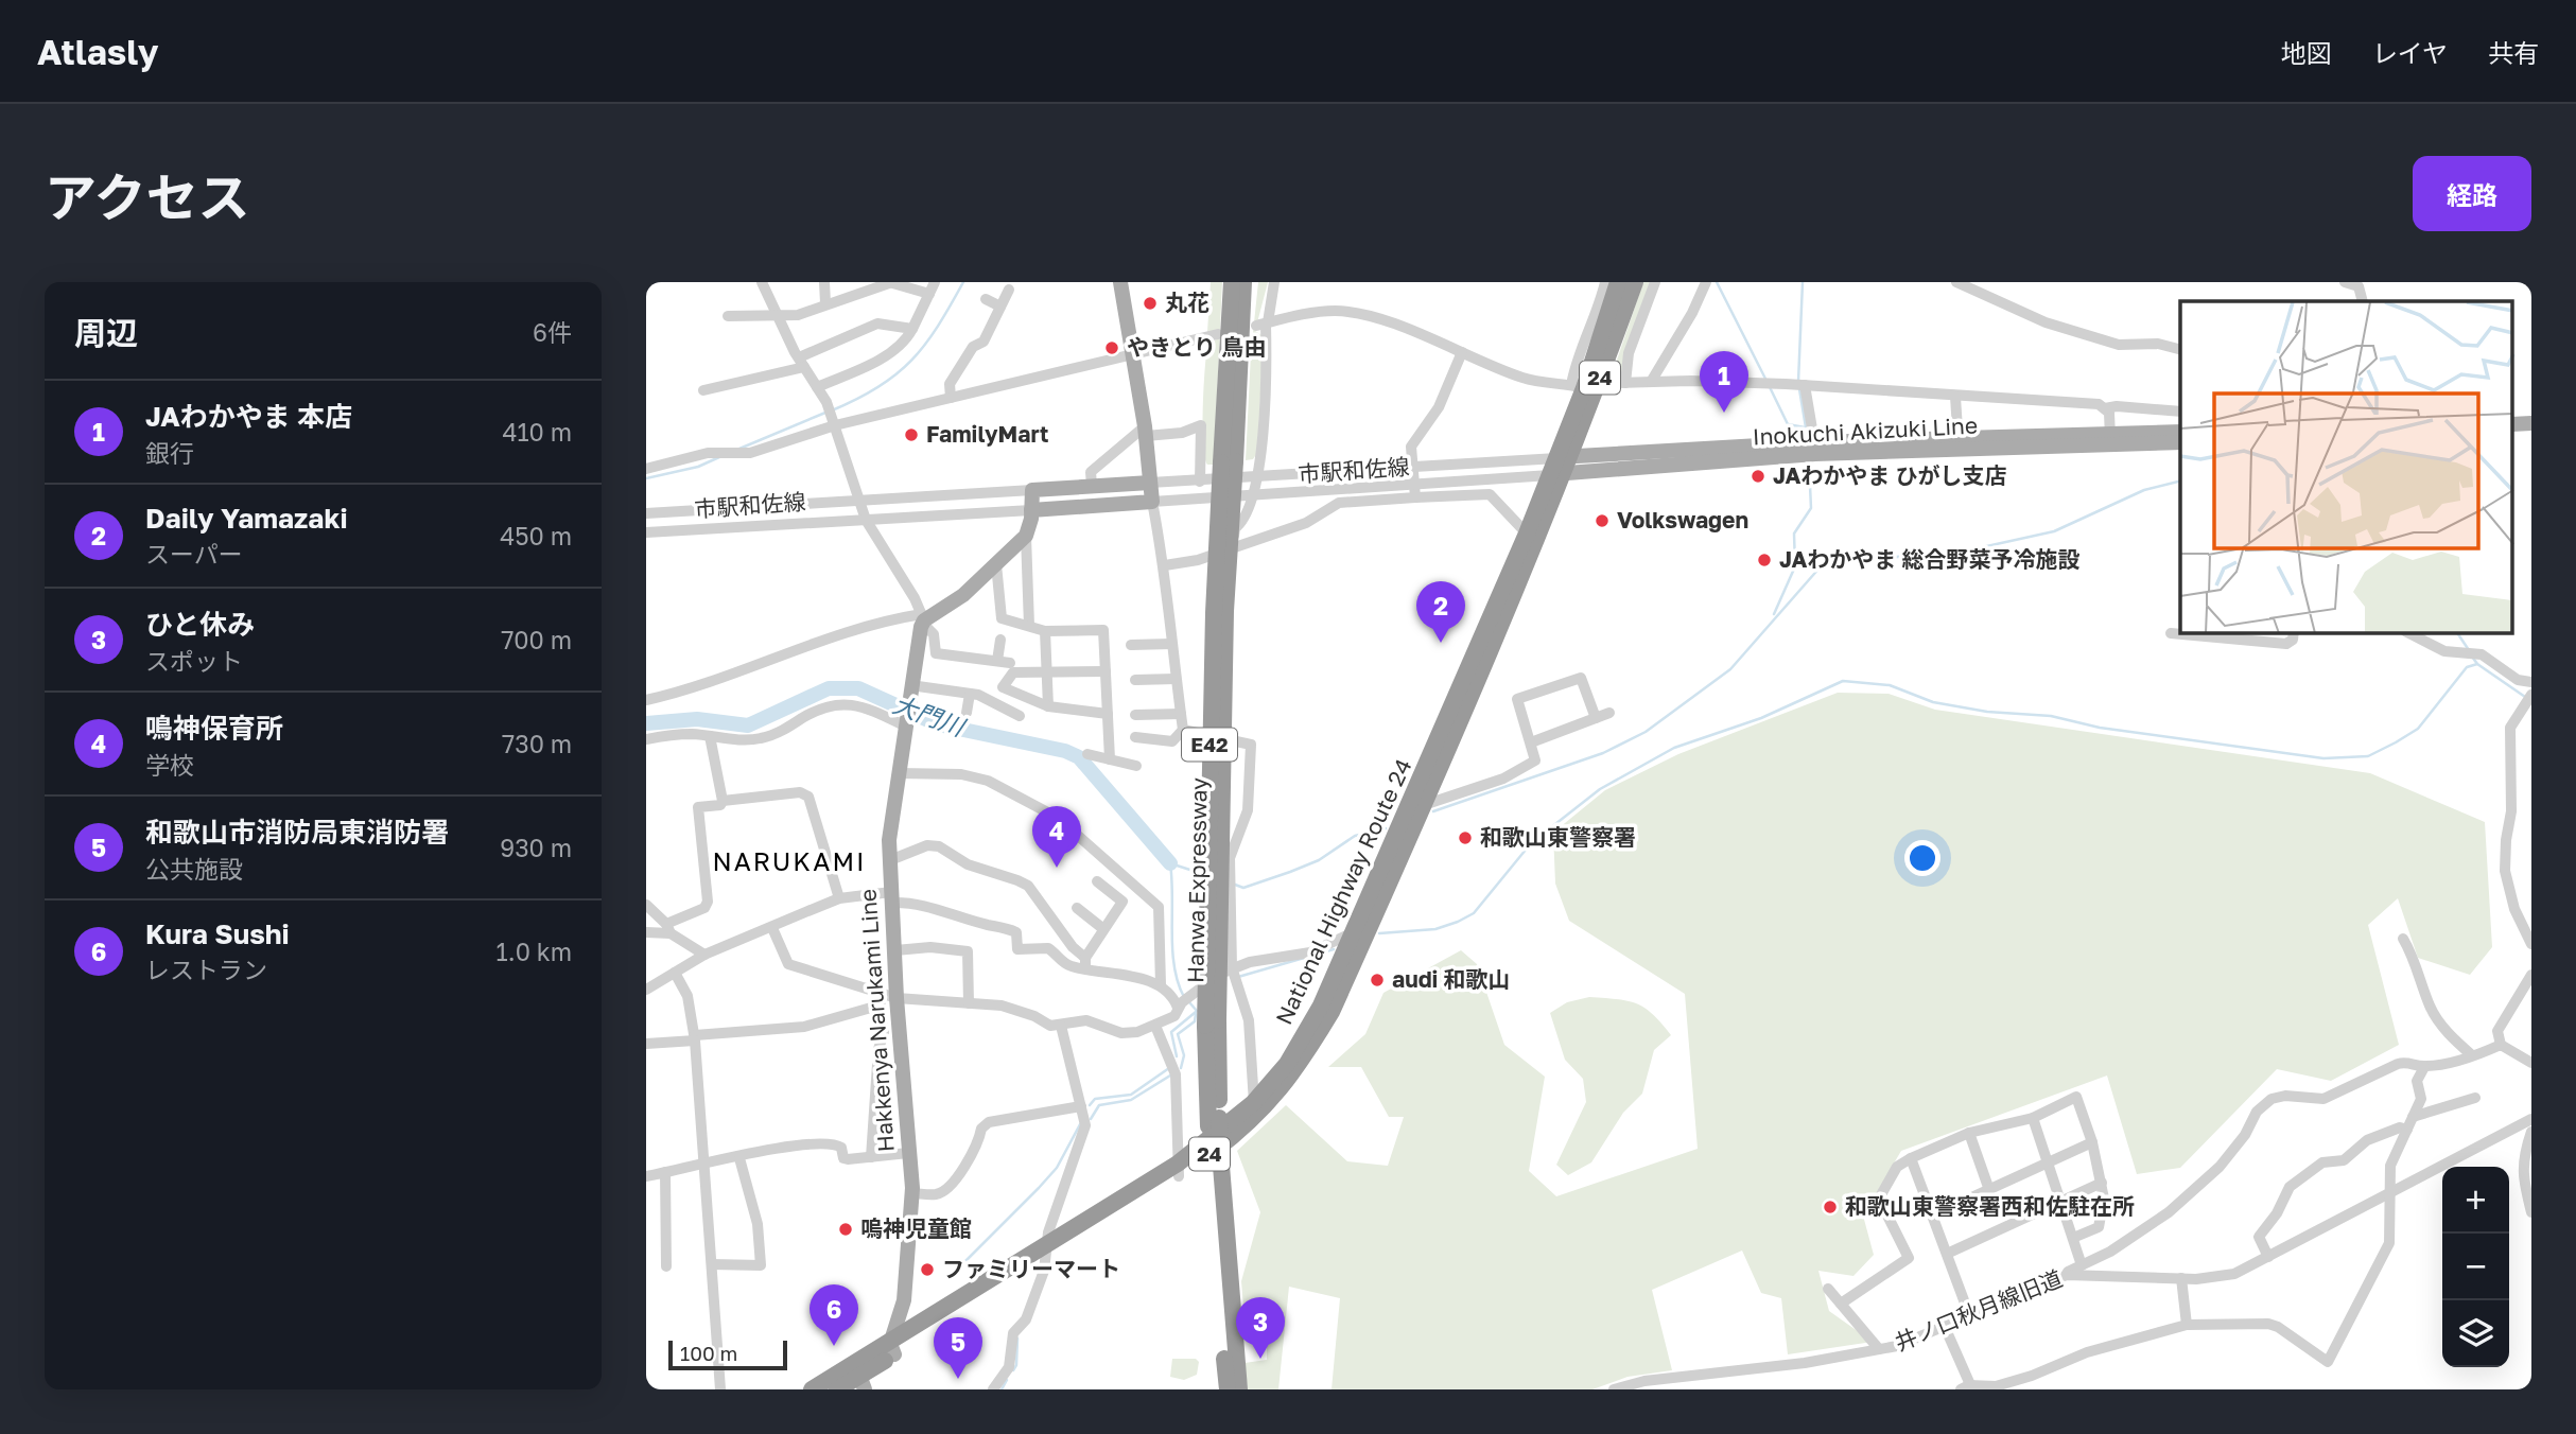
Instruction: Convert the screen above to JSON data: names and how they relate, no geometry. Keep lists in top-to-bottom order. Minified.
{"streets":{"highway":["24","E42","Hanwa Expressway","National Highway Route 24"],"main road":["Inokuchi Akizuki Line","Hakkenya Narukami Line"],"street":["市駅和佐線","井ノ口秋月線旧道"]},"crossings":[["Inokuchi Akizuki Line","市駅和佐線"],["Inokuchi Akizuki Line","National Highway Route 24"],["市駅和佐線","National Highway Route 24"],["National Highway Route 24","Hakkenya Narukami Line"]],"districts":["NARUKAMI"],"water":["大門川"],"places":["丸花","やきとり 鳥由","FamilyMart","JAわかやま ひがし支店","Volkswagen","JAわかやま 総合野菜予冷施設","和歌山東警察署","audi 和歌山","和歌山東警察署西和佐駐在所","嗚神児童館","ファミリーマート"],"scale_bar":"100 m","page":{"header":"Atlasly","nav":["地図","レイヤ","共有"],"title":"アクセス","buttons":"経路","heading":["周辺","6件"],"pins":["1","2","4","6","3","5"],"list":[{"mark":"1","name":"JAわかやま 本店","note":"銀行","value":"410 m"},{"mark":"2","name":"Daily Yamazaki","note":"スーパー","value":"450 m"},{"mark":"3","name":"ひと休み","note":"スポット","value":"700 m"},{"mark":"4","name":"鳴神保育所","note":"学校","value":"730 m"},{"mark":"5","name":"和歌山市消防局東消防署","note":"公共施設","value":"930 m"},{"mark":"6","name":"Kura Sushi","note":"レストラン","value":"1.0 km"}],"map_buttons":["+","−"],"scale":"100 m"}}
